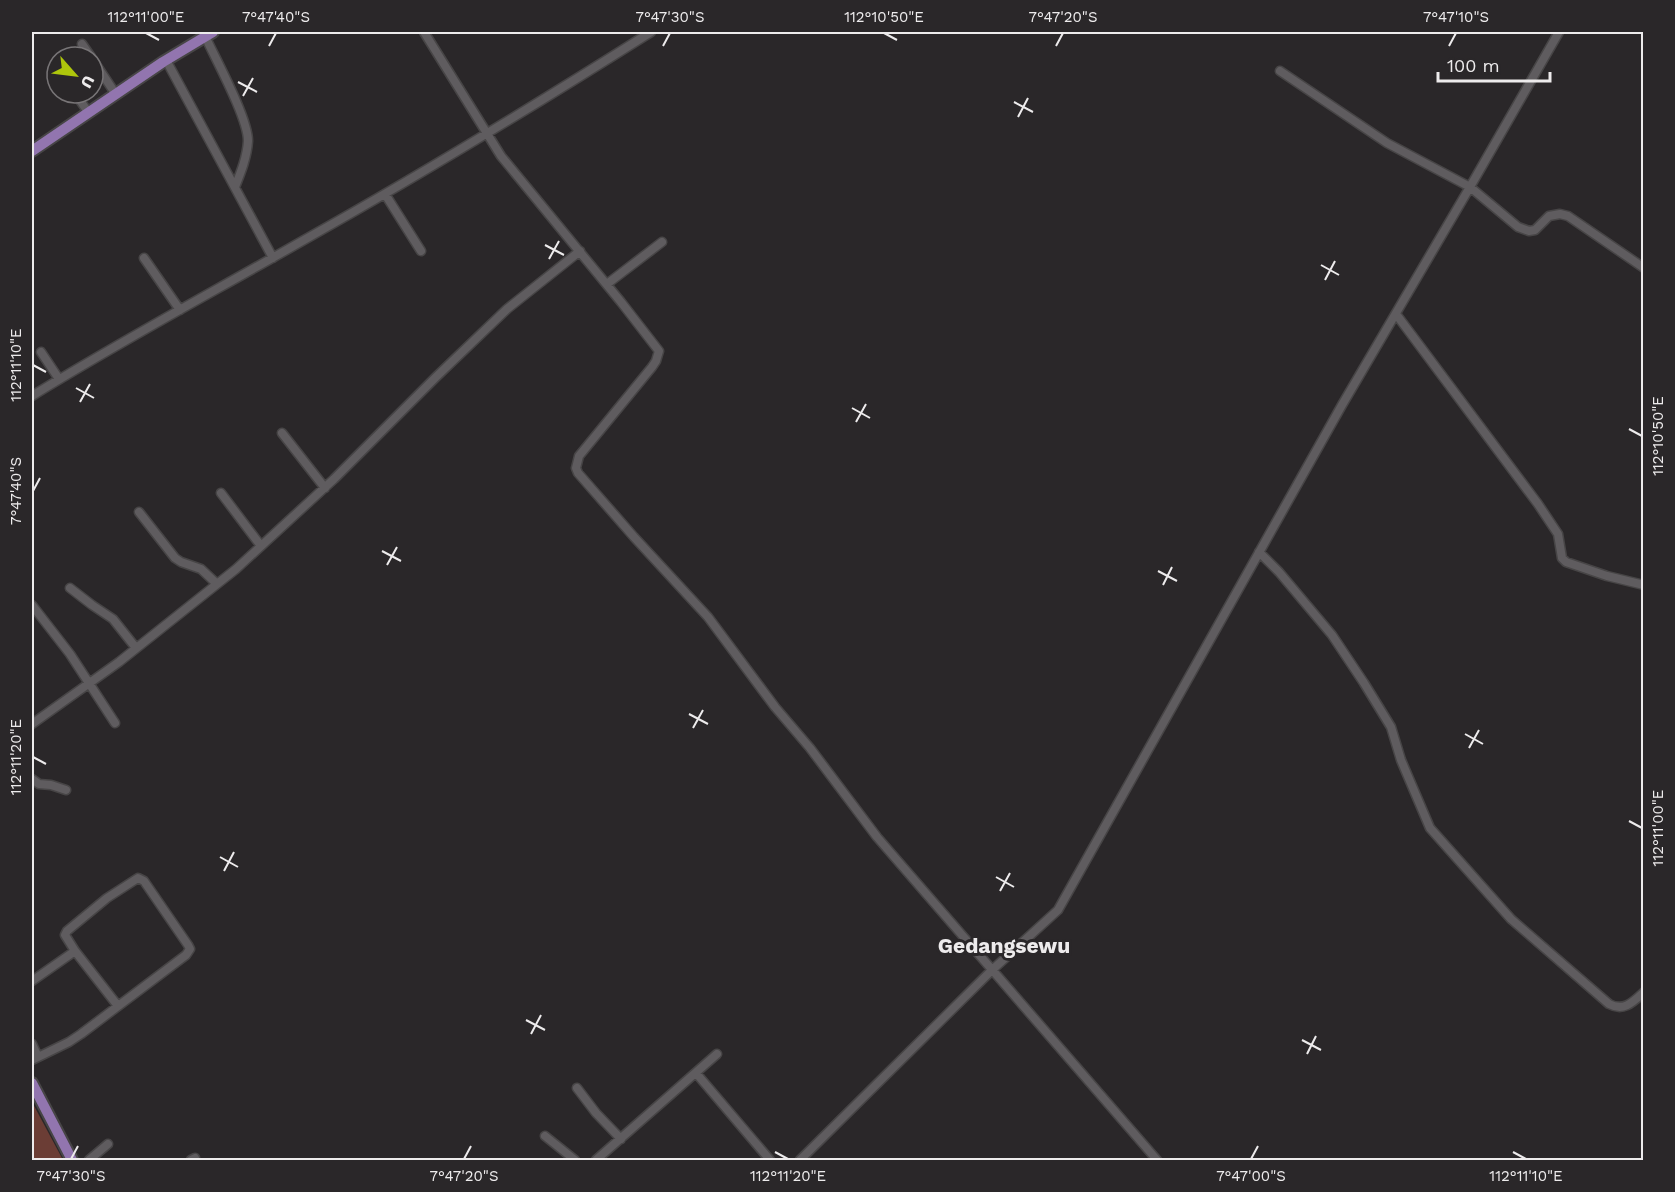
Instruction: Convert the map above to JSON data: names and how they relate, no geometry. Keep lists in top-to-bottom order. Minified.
{"districts":["Gedangsewu"],"scale_bar":"100 m","north":"bottom right","coordinates":["112°11'00\"E","7°47'40\"S","7°47'30\"S","112°10'50\"E","7°47'20\"S","7°47'10\"S","112°11'10\"E","112°11'20\"E","7°47'00\"S"]}
